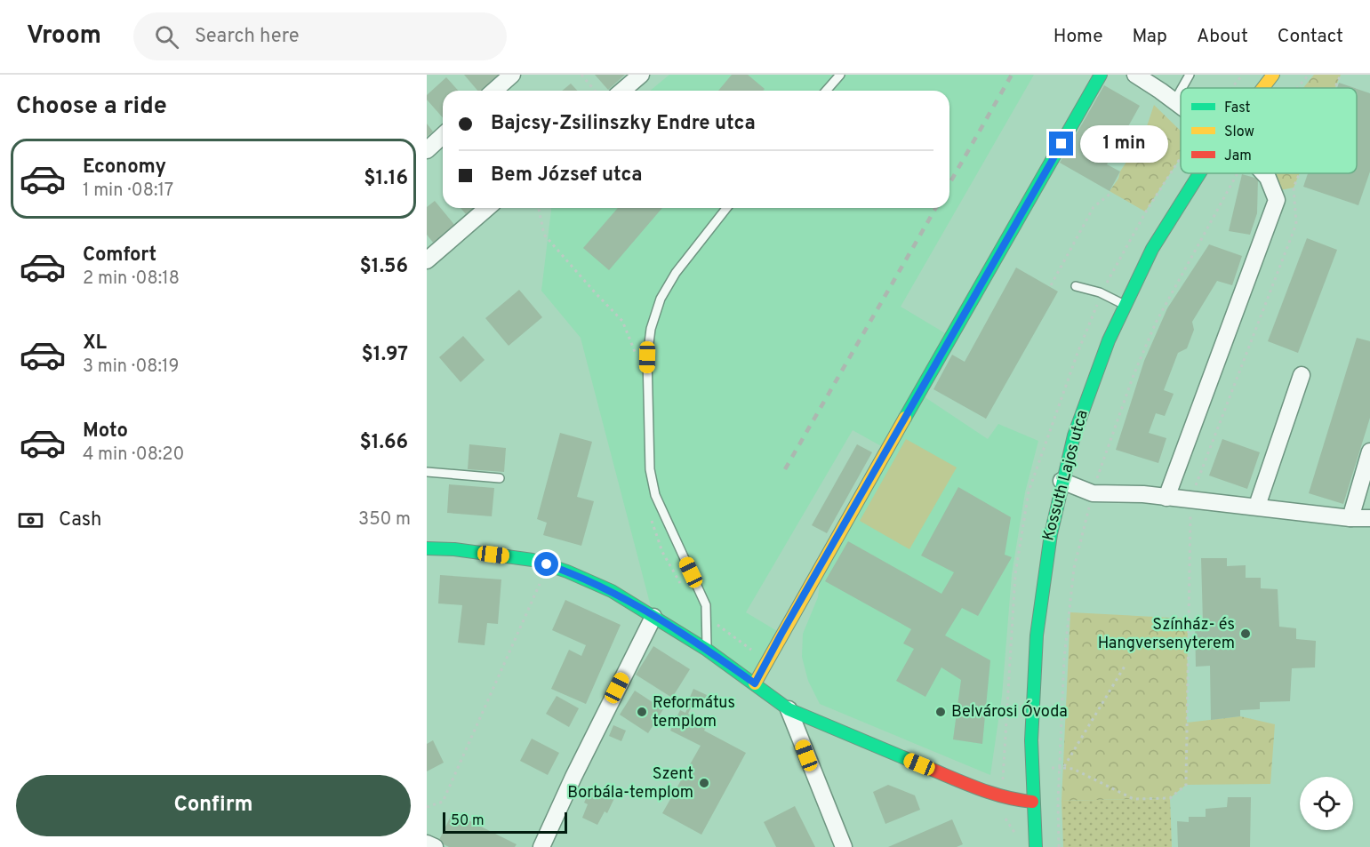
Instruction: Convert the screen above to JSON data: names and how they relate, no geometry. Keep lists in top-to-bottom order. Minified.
{"streets":{"street":["Kossuth Lajos utca"]},"places":["Színház- és Hangversenyterem","Református templom","Belvárosi Óvoda","Szent Borbála-templom"],"legend":["Fast","Slow","Jam"],"scale_bar":"50 m","page":{"header":"Vroom","search":"Search here","nav":["Home","Map","About","Contact"],"heading":"Choose a ride","banner":["Bajcsy-Zsilinszky Endre utca","Bem József utca"],"bubble":"1 min","list":[{"name":"Economy","note":"1 min · 08:17","value":"$1.16"},{"name":"Comfort","note":"2 min · 08:18","value":"$1.56"},{"name":"XL","note":"3 min · 08:19","value":"$1.97"},{"name":"Moto","note":"4 min · 08:20","value":"$1.66"}],"pay":["Cash","350 m"],"buttons":"Confirm","scale":"50 m"}}
